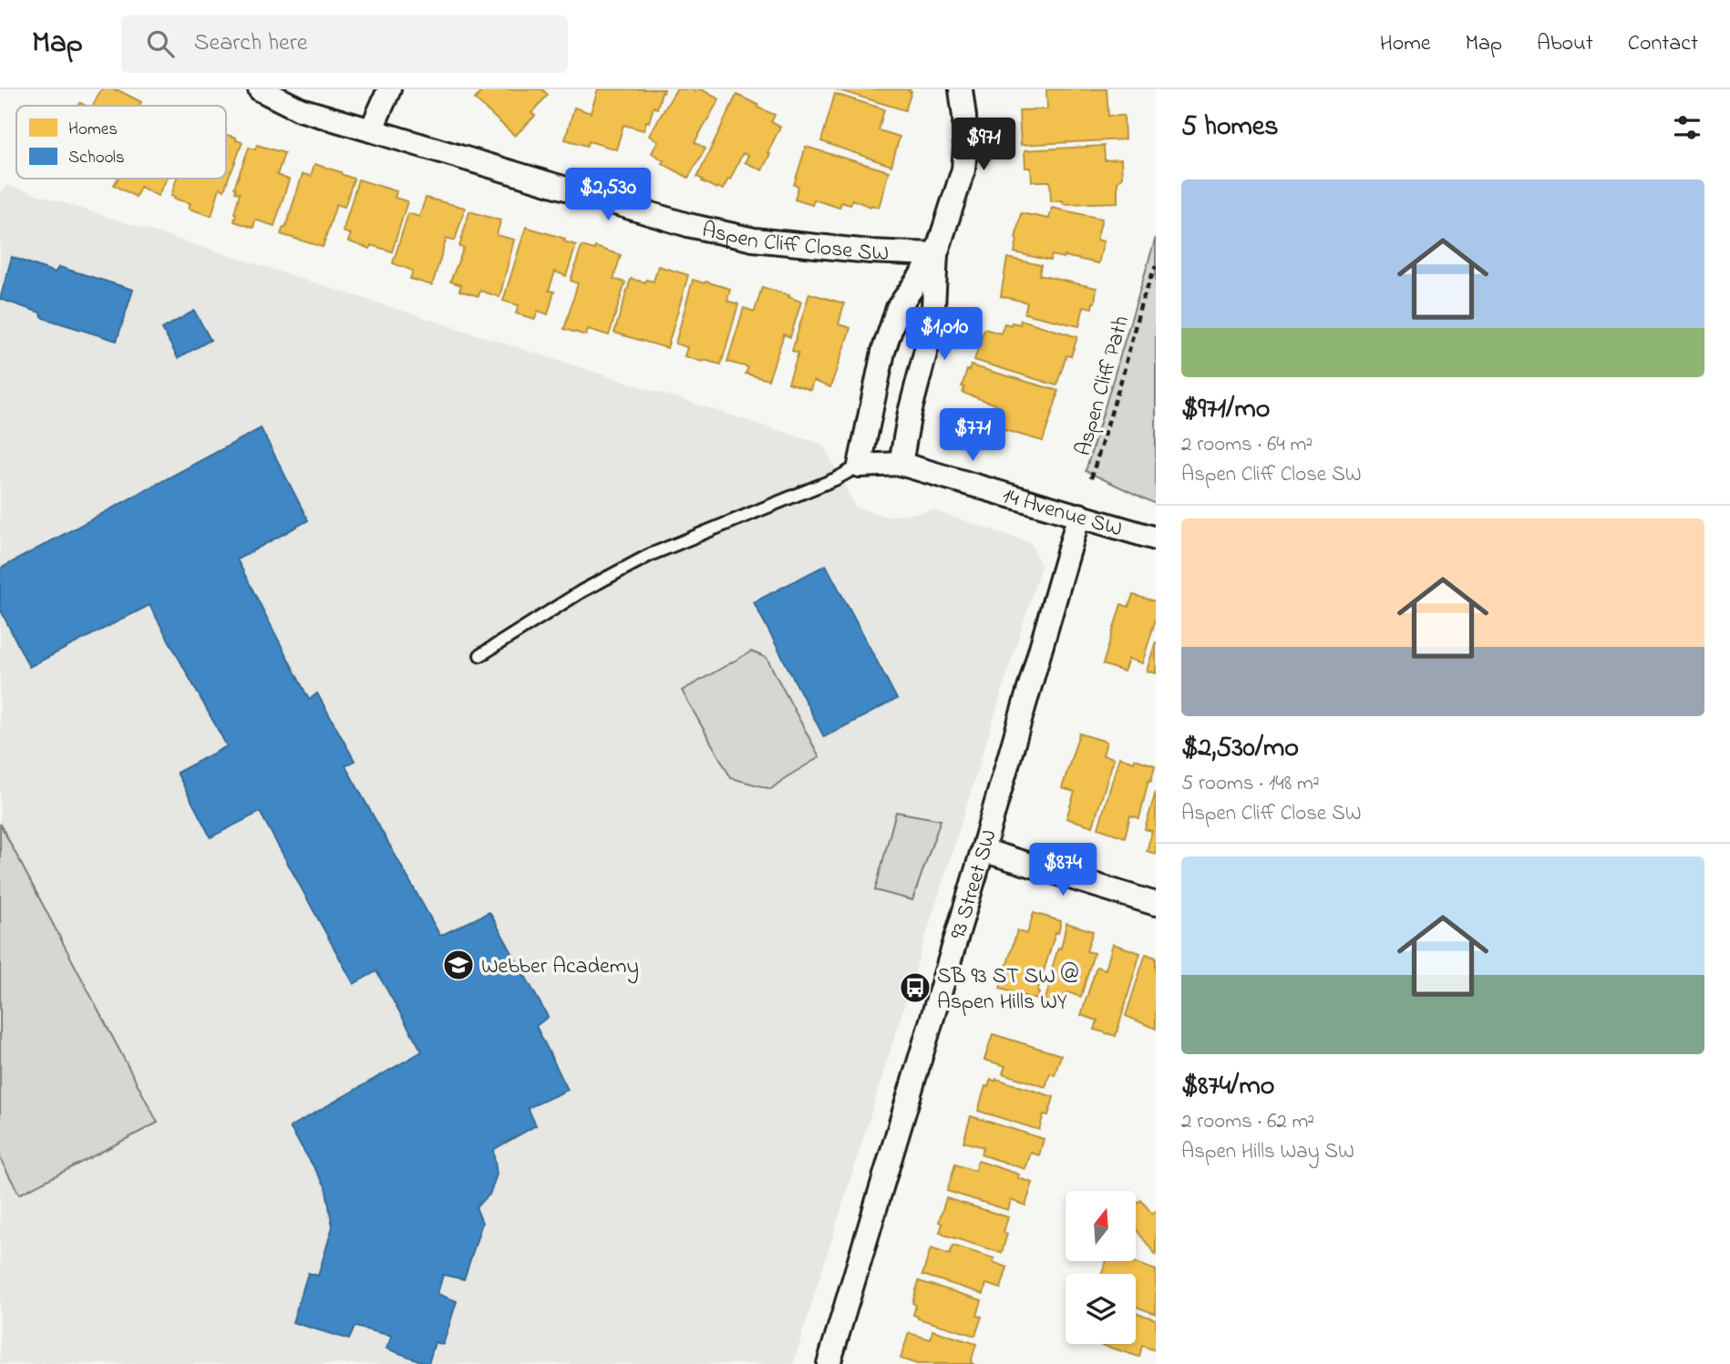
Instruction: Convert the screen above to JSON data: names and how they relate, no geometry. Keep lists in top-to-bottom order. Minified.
{"streets":{"street":["Aspen Cliff Close SW","14 Avenue SW","93 Street SW"],"path":["Aspen Cliff Path"]},"crossings":[["Aspen Cliff Close SW","14 Avenue SW"],["14 Avenue SW","93 Street SW"]],"places":{"school or university":["Webber Academy"],"bus stop":["SB 93 ST SW @ Aspen Hills WY"]},"legend":["Homes","Schools"],"north":"top","page":{"header":"Map","search":"Search here","nav":["Home","Map","About","Contact"],"heading":"5 homes","price":["$971","$2,530","$1,010","$771","$874"],"list":[{"name":"$971/mo","note":"2 rooms · 64 m² · Aspen Cliff Close SW"},{"name":"$2,530/mo","note":"5 rooms · 148 m² · Aspen Cliff Close SW"},{"name":"$874/mo","note":"2 rooms · 62 m² · Aspen Hills Way SW"}]}}
